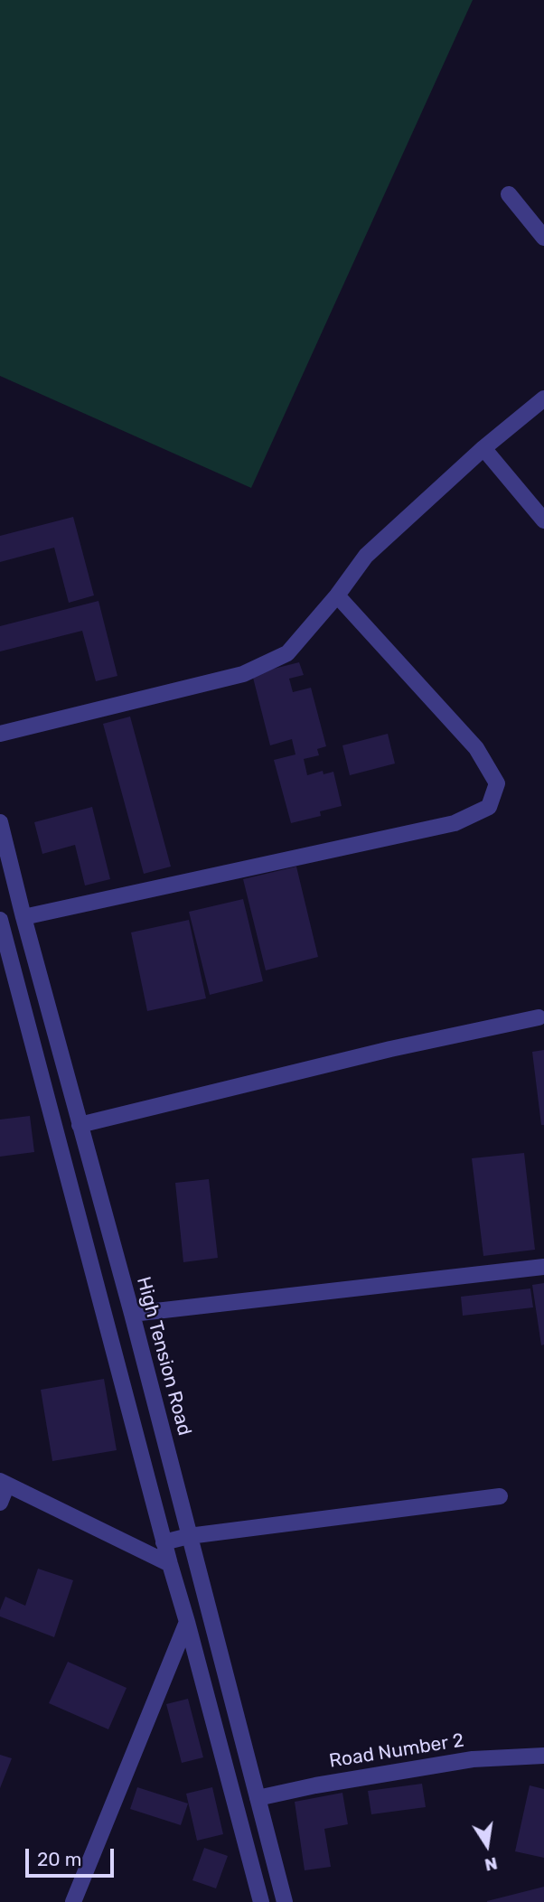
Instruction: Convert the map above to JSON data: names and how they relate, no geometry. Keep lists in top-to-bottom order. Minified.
{"streets":{"street":["High Tension Road","Road Number 2"]},"crossings":[["High Tension Road","Road Number 2"]],"scale_bar":"20 m","north":"bottom"}
